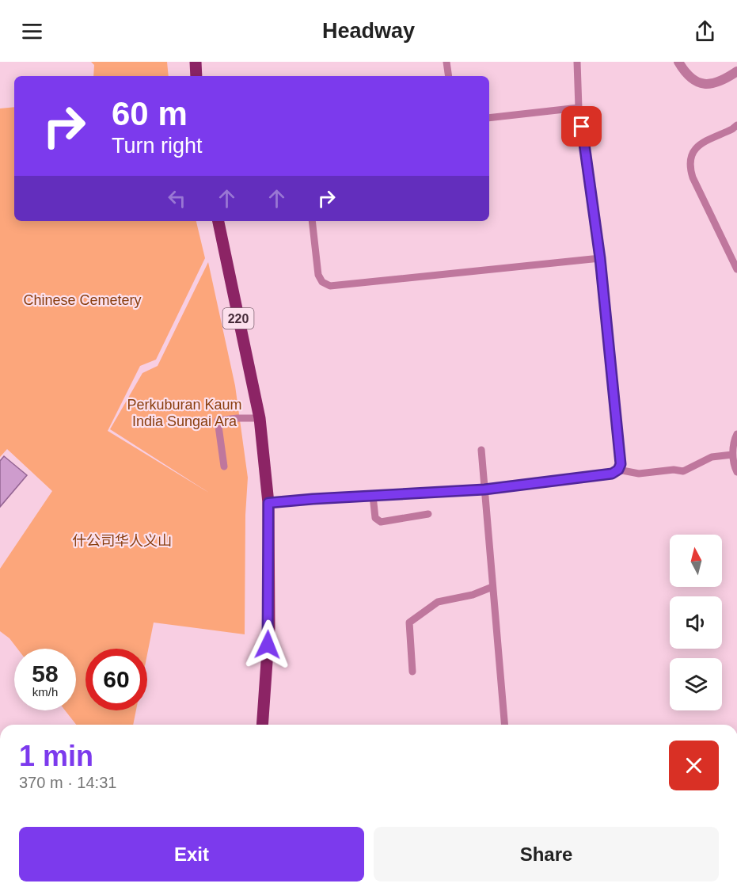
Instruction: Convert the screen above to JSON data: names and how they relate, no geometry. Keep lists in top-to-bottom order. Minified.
{"streets":{"main road":["220"]},"parks":["Chinese Cemetery","Perkuburan Kaum India Sungai Ara","什公司华人义山"],"north":"top","page":{"header":"Headway","turn":["60 m","Turn right"],"speed":"58 km/h","limit":"60","heading":["1 min","370 m · 14:31"],"buttons":["Exit","Share"]}}
